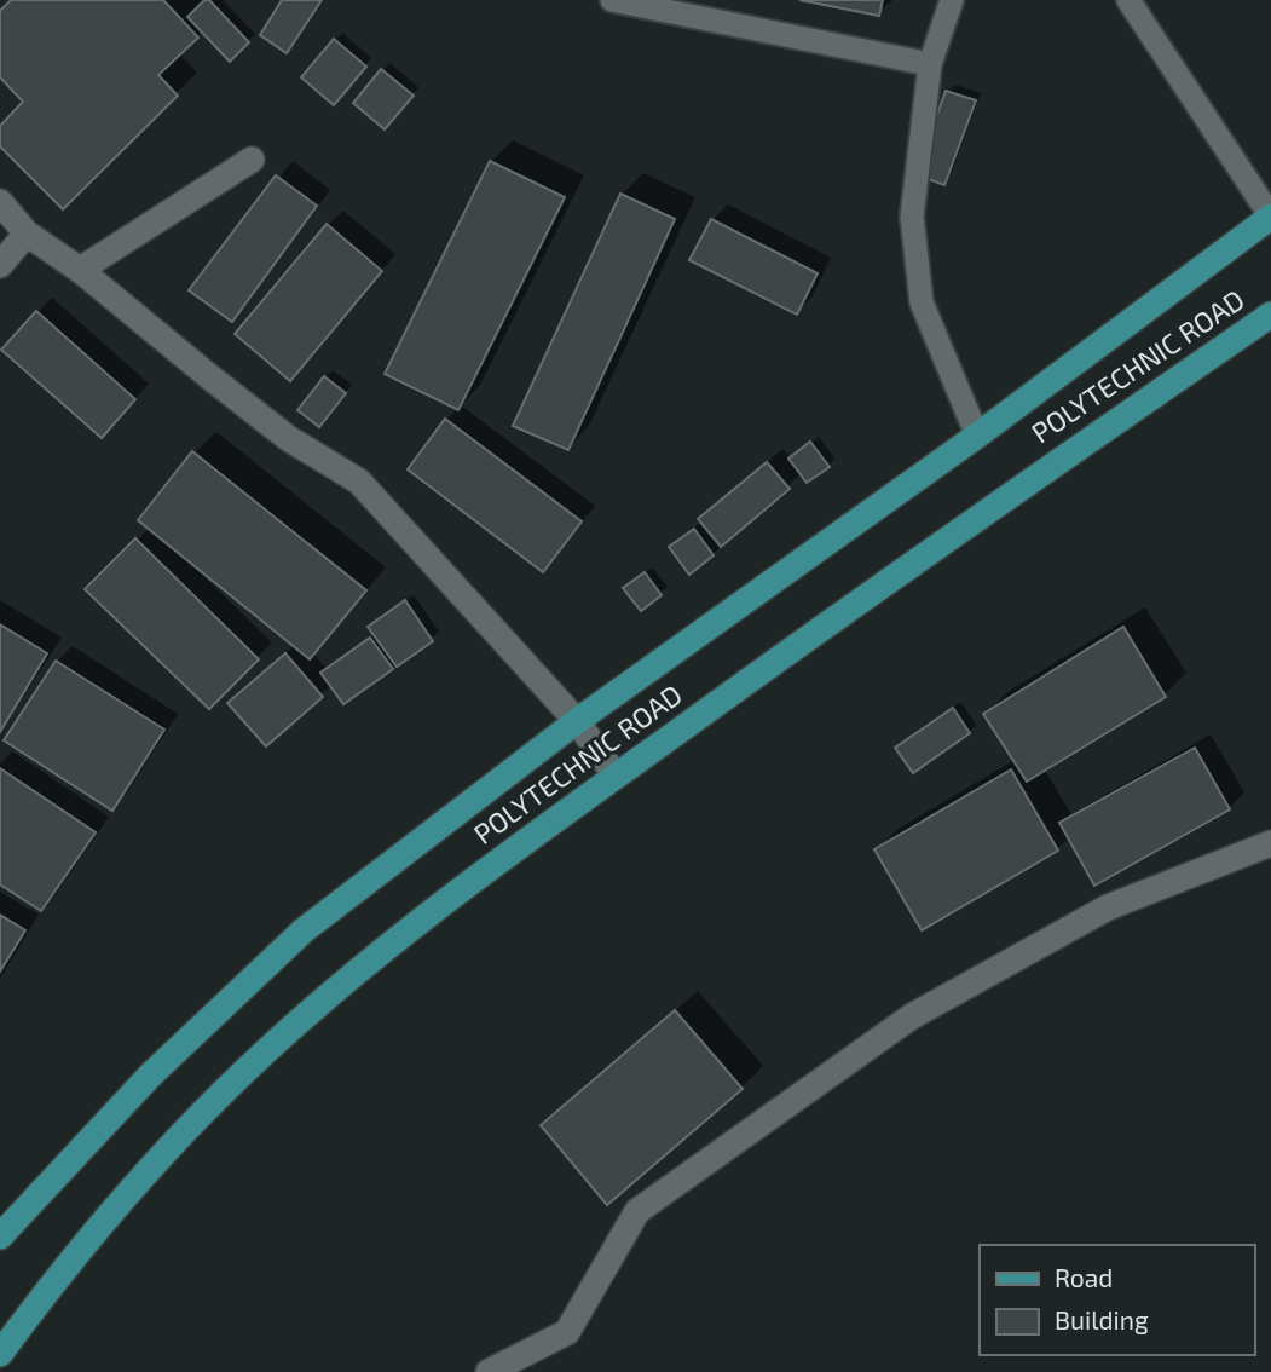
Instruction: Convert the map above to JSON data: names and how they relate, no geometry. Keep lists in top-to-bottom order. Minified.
{"streets":{"main road":["POLYTECHNIC ROAD"]},"legend":["Road","Building"]}
